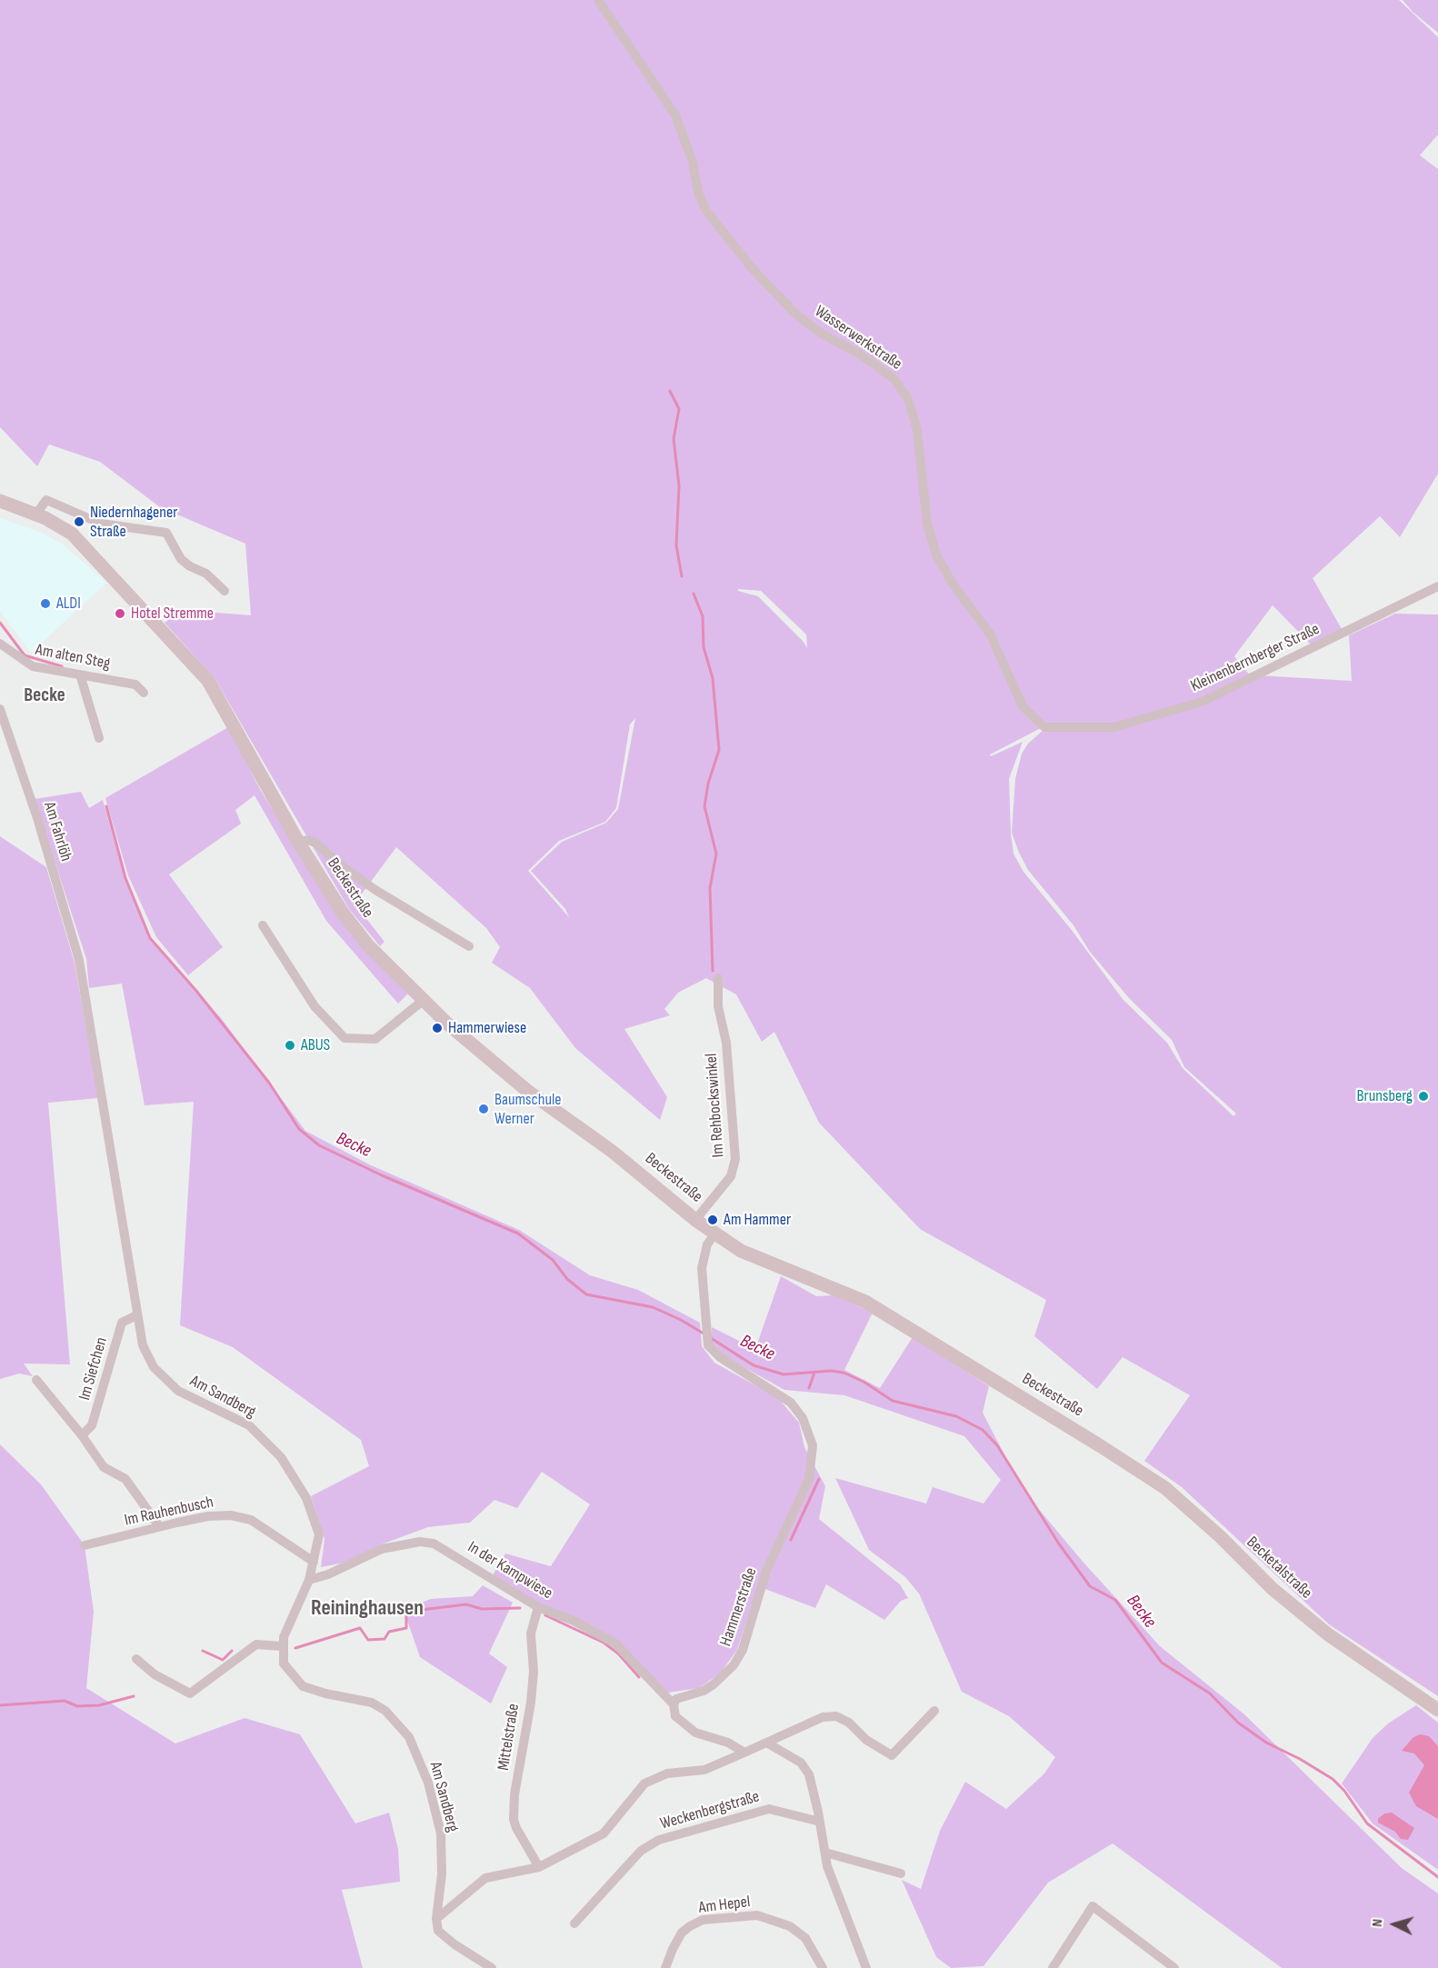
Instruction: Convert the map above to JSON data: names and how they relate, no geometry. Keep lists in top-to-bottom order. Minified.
{"streets":{"main road":["Beckestraße","Becketalstraße"],"street":["Wasserwerkstraße","Am alten Steg","Kleinenbernberger Straße","Am Fahrlöh","Im Rehbockswinkel","Im Siefchen","Am Sandberg","Im Rauhenbusch","In der Kampwiese","Hammerstraße","Mittelstraße","Weckenbergstraße","Am Hepel"]},"crossings":[["Wasserwerkstraße","Kleinenbernberger Straße"],["Am Fahrlöh","Am Sandberg"],["Beckestraße","Im Rehbockswinkel"],["Beckestraße","Becketalstraße"],["Beckestraße","Hammerstraße"],["Im Siefchen","Am Sandberg"],["Im Siefchen","Im Rauhenbusch"],["Am Sandberg","Im Rauhenbusch"],["Am Sandberg","In der Kampwiese"],["In der Kampwiese","Hammerstraße"],["In der Kampwiese","Mittelstraße"]],"districts":["Becke","Reininghausen"],"water":["Becke"],"places":["Niedernhagener Straße","ALDI","Hotel Stremme","Hammerwiese","ABUS","Brunsberg","Baumschule Werner","Am Hammer"],"north":"left"}
